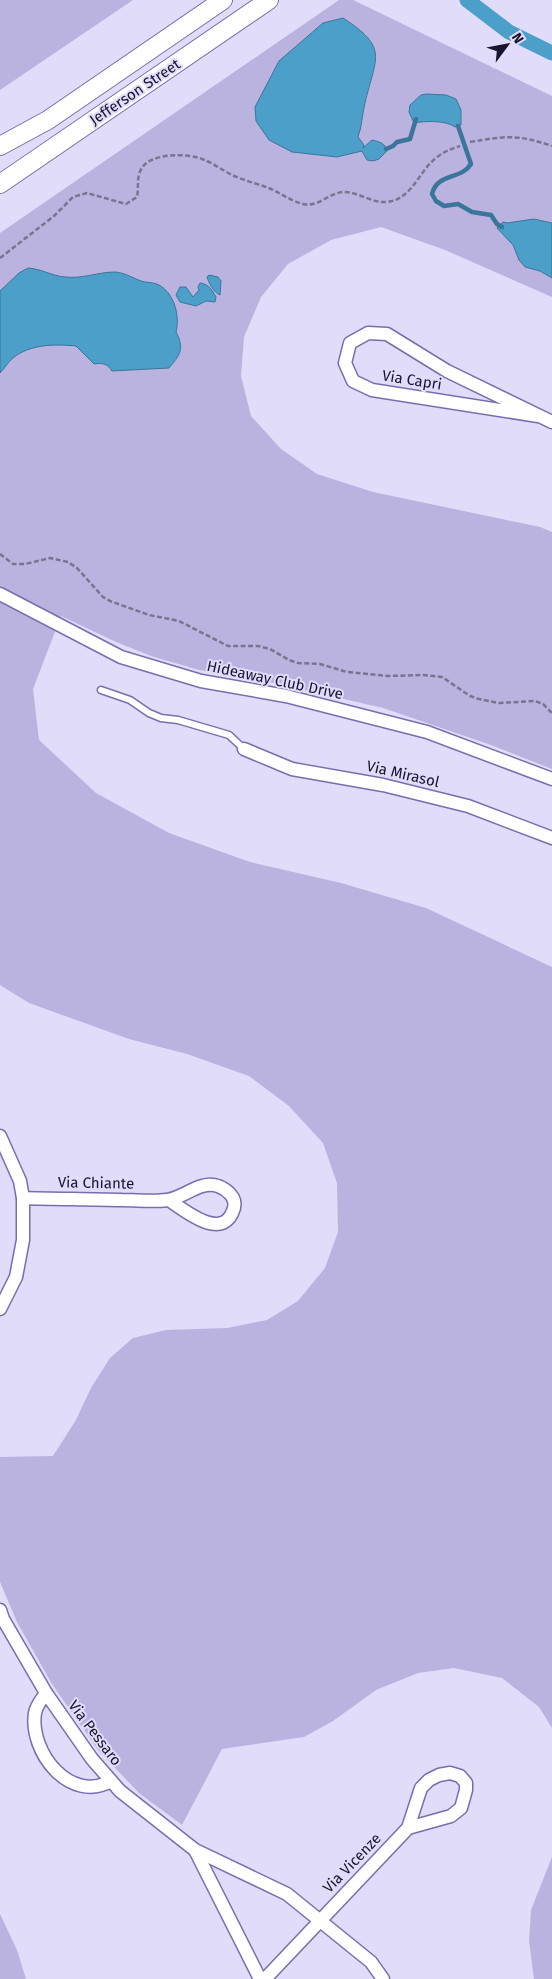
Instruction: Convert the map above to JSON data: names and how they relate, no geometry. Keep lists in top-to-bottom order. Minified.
{"streets":{"main road":["Jefferson Street"],"street":["Via Capri","Hideaway Club Drive","Via Mirasol","Via Chiante","Via Pessaro","Via Vicenze"]},"crossings":[["Via Pessaro","Via Vicenze"]],"north":"top right"}
